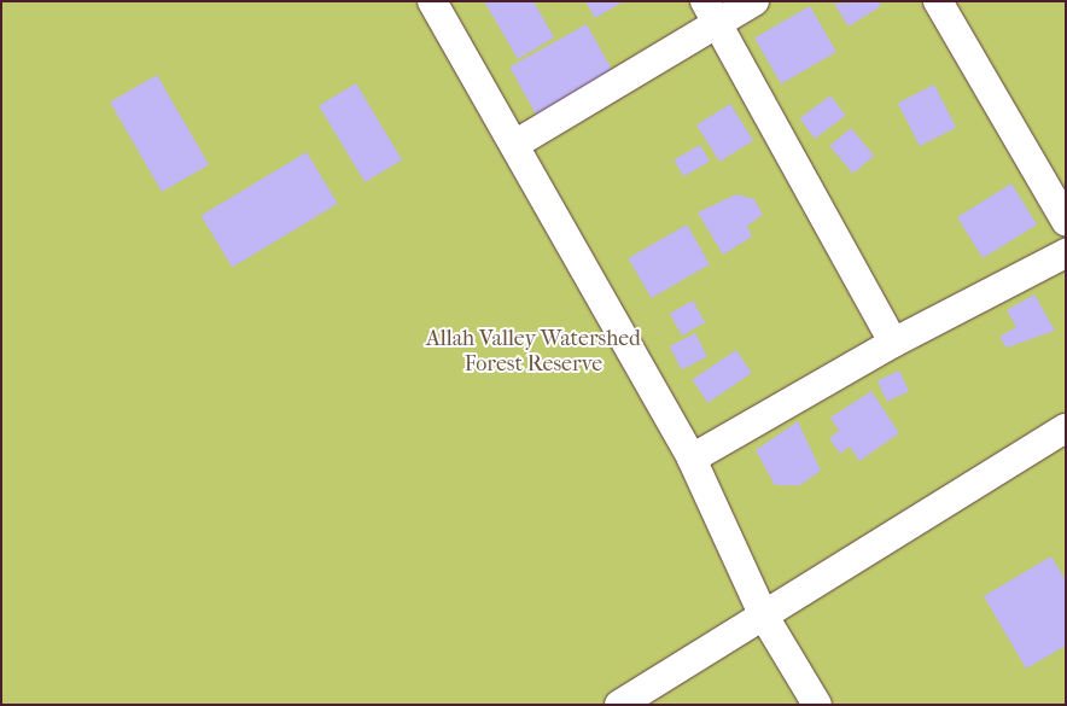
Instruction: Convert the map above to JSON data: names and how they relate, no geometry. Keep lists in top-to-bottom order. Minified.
{"parks":["Allah Valley Watershed Forest Reserve"]}
